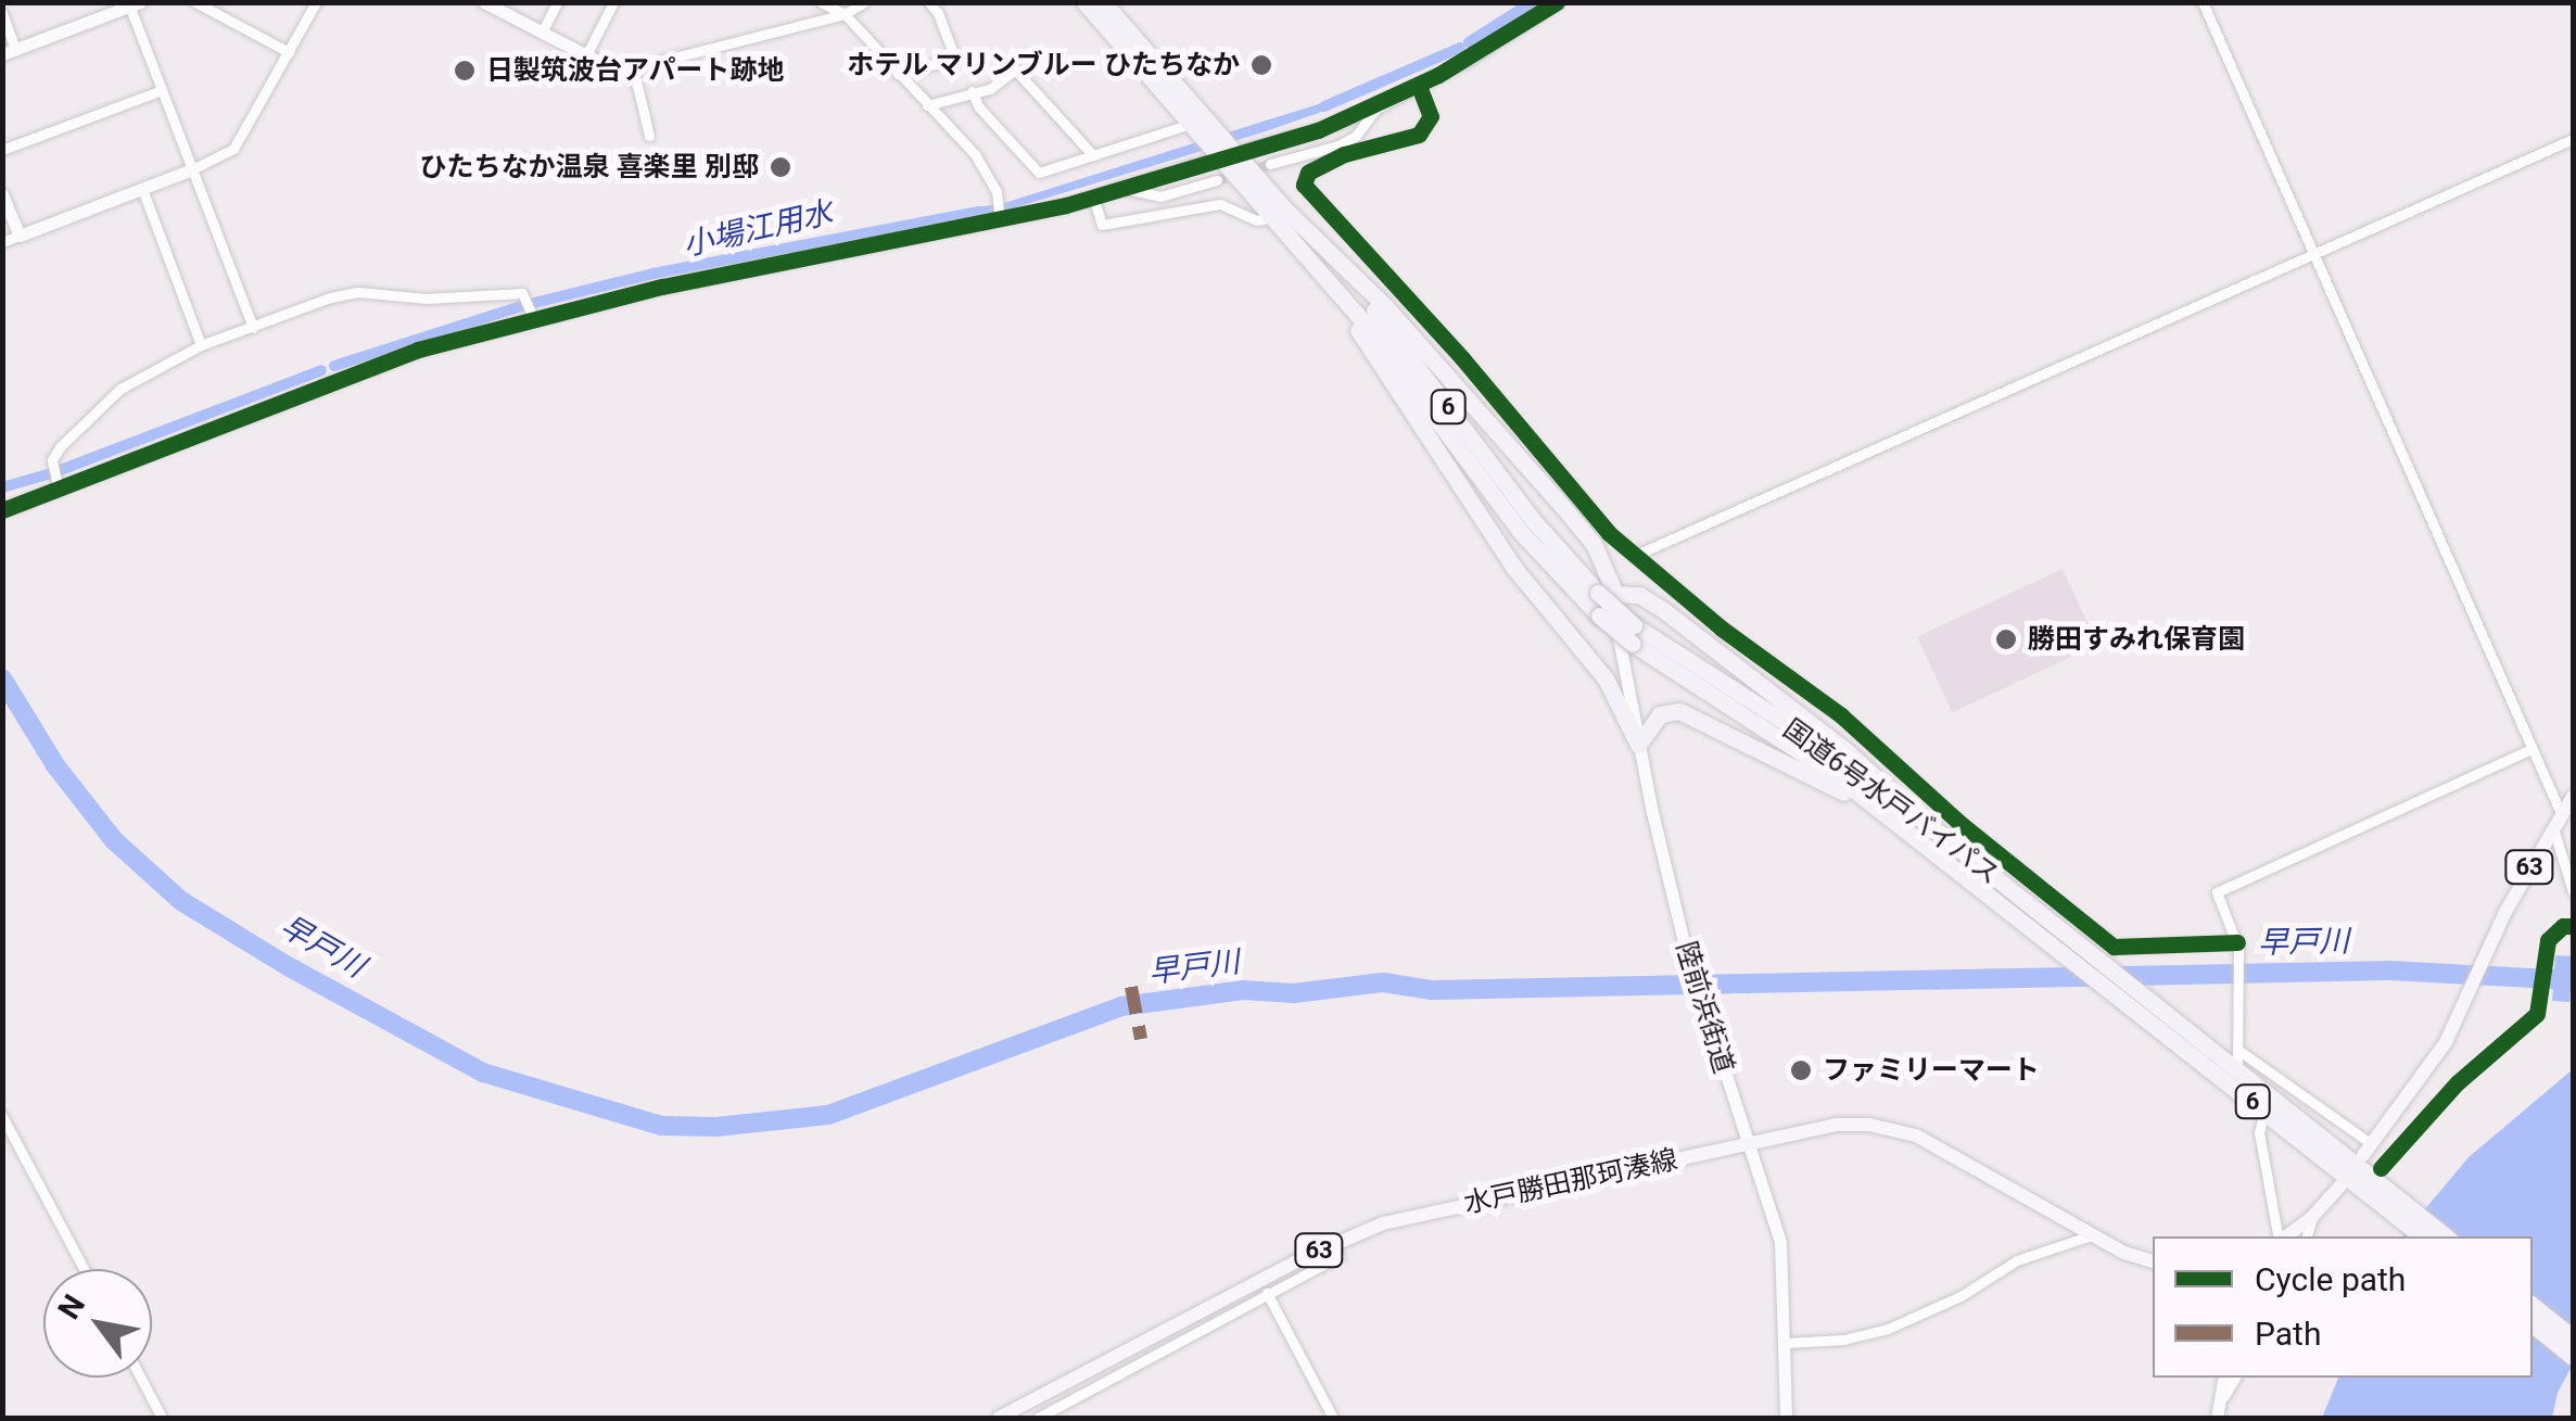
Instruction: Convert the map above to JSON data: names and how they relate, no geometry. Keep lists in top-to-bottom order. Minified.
{"streets":{"highway":["6","国道6号水戸バイパス"],"main road":["63","水戸勝田那珂湊線"],"street":["陸前浜街道"]},"crossings":[["6","国道6号水戸バイパス"],["国道6号水戸バイパス","陸前浜街道"],["陸前浜街道","水戸勝田那珂湊線"]],"water":["小場江用水","早戸川"],"places":["ホテル マリンブルー ひたちなか","日製筑波台アパート跡地","ひたちなか温泉 喜楽里 別邸","勝田すみれ保育園","ファミリーマート"],"legend":["Cycle path","Path"],"north":"top left"}
